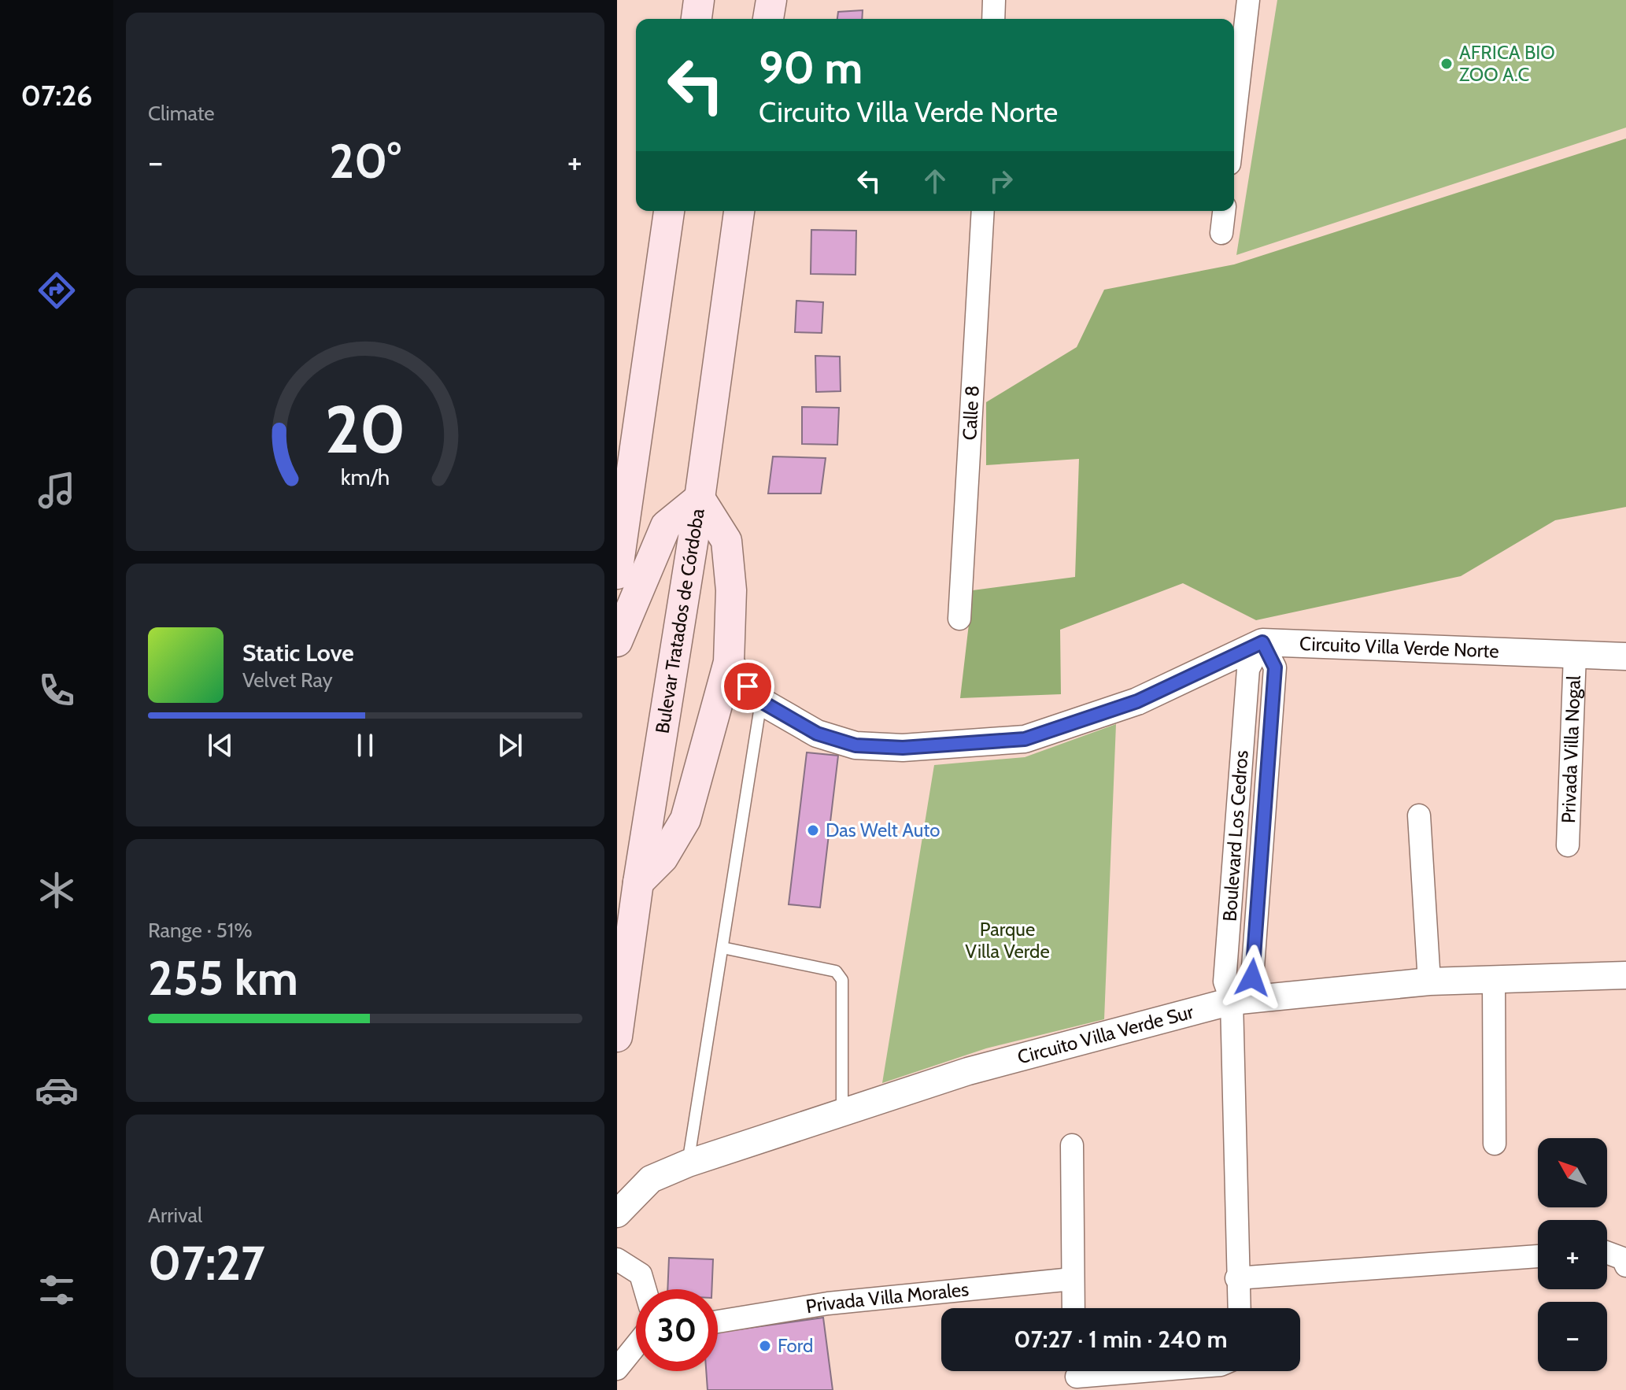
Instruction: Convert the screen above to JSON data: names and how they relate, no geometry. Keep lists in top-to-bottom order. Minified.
{"streets":{"main road":["Bulevar Tratados de Córdoba"],"street":["Calle 8","Circuito Villa Verde Norte","Privada Villa Nogal","Boulevard Los Cedros","Circuito Villa Verde Sur","Privada Villa Morales"]},"crossings":[["Circuito Villa Verde Norte","Privada Villa Nogal"],["Circuito Villa Verde Norte","Boulevard Los Cedros"],["Boulevard Los Cedros","Circuito Villa Verde Sur"]],"parks":["Parque Villa Verde"],"places":["AFRICA BIO ZOO A.C","Das Welt Auto","Ford"],"north":"top left","page":{"tabs":"07:26","tile":["Climate",["Range · 51%","255 km"],["Arrival","07:27"]],"turn":["90 m","Circuito Villa Verde Norte"],"heat":["−","20°","+"],"song":["Static Love","Velvet Ray"],"map_buttons":["+","−"],"limit":"30","trip":"07:27 · 1 min · 240 m","gauge":["20","km/h"]}}
